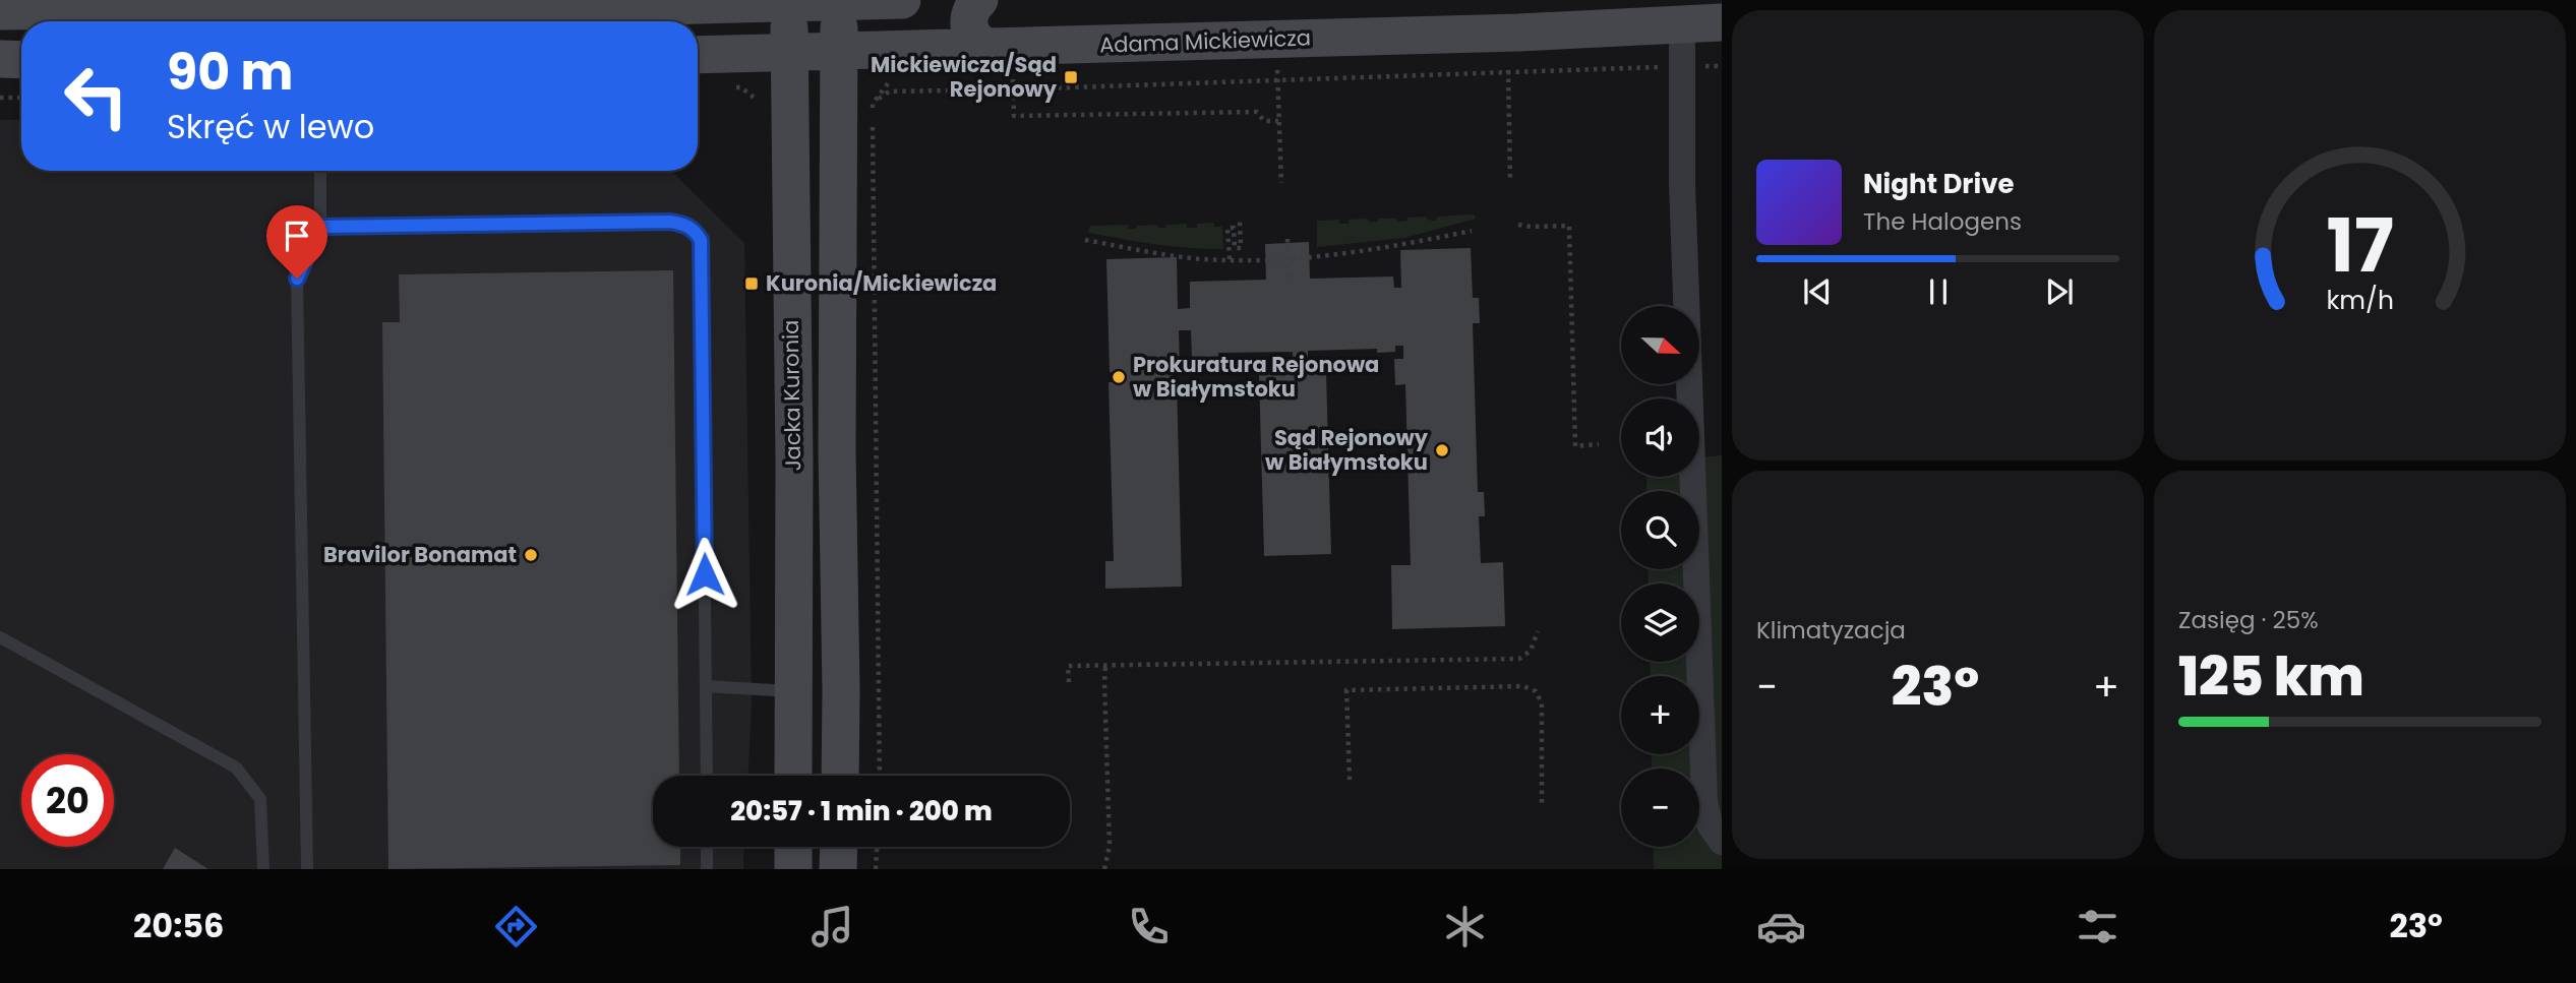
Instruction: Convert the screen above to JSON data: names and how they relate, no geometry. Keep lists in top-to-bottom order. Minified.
{"streets":{"street":["Adama Mickiewicza","Jacka Kuronia"]},"crossings":[["Adama Mickiewicza","Jacka Kuronia"]],"places":{"transit":["Mickiewicza/Sąd Rejonowy","Kuronia/Mickiewicza"],"other":["Prokuratura Rejonowa w Białymstoku","Sąd Rejonowy w Białymstoku","Bravilor Bonamat"]},"north":"right","page":{"turn":["90 m","Skręć w lewo"],"song":["Night Drive","The Halogens"],"map_buttons":["+","−"],"tile":["Klimatyzacja",["Zasięg · 25%","125 km"]],"heat":["−","23°","+"],"limit":"20","trip":"20:57 · 1 min · 200 m","tabs":["20:56","23°"],"gauge":["17","km/h"]}}
